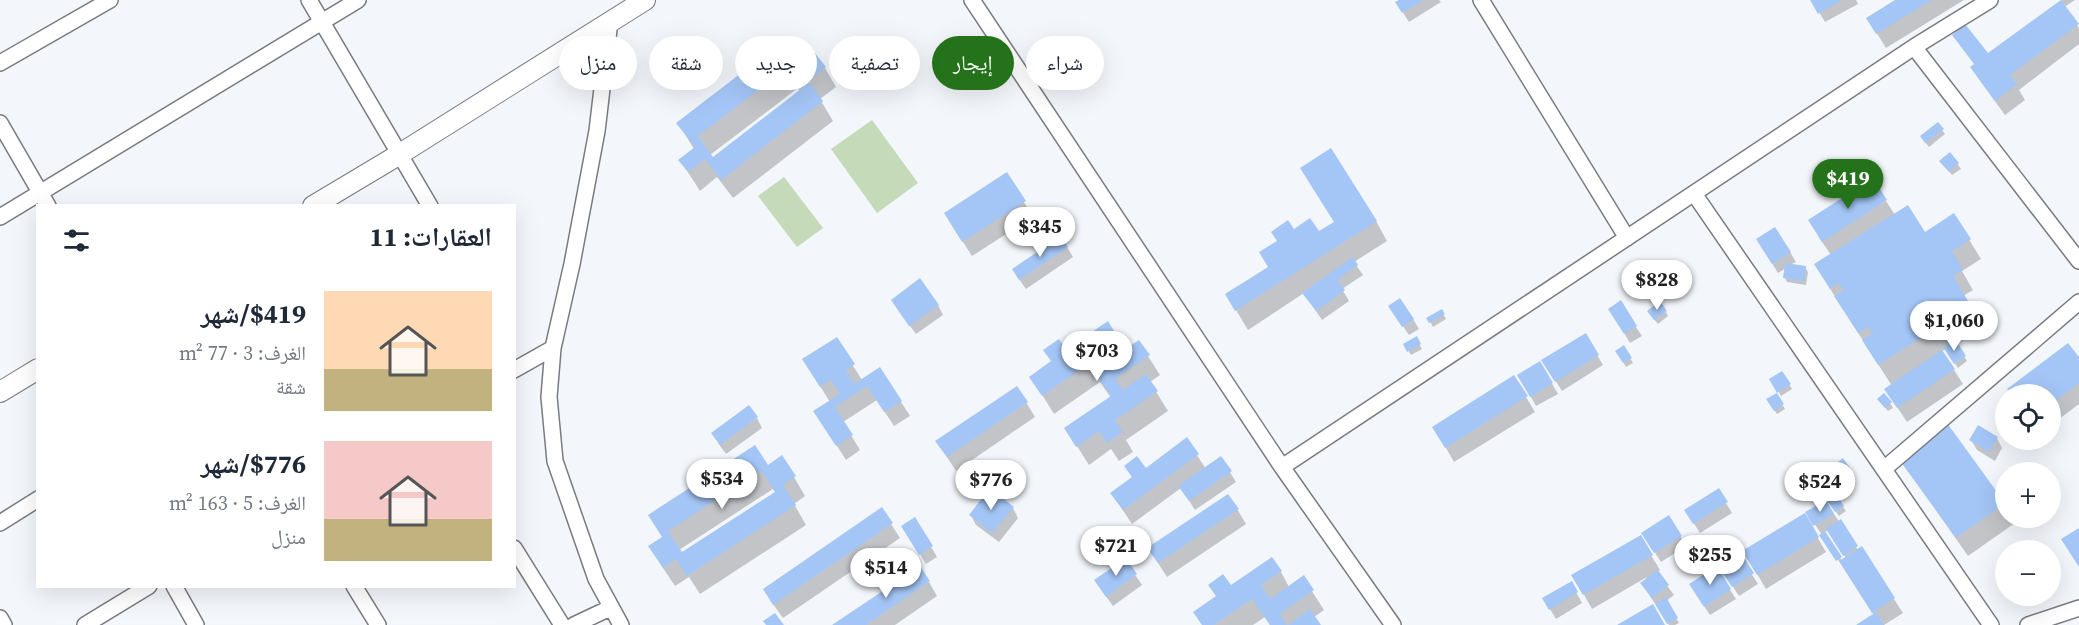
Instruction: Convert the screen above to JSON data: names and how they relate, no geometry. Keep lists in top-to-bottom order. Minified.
{"page":{"chip":["شراء","إيجار","تصفية","جديد","شقة","منزل"],"price":["$419","$345","$828","$1,060","$703","$534","$776","$524","$721","$255","$514"],"heading":"العقارات: 11","list":[{"name":"$419/شهر","note":"الغرف: 3 · 77 m² · شقة"},{"name":"$776/شهر","note":"الغرف: 5 · 163 m² · منزل"}],"map_buttons":["+","−"]}}
